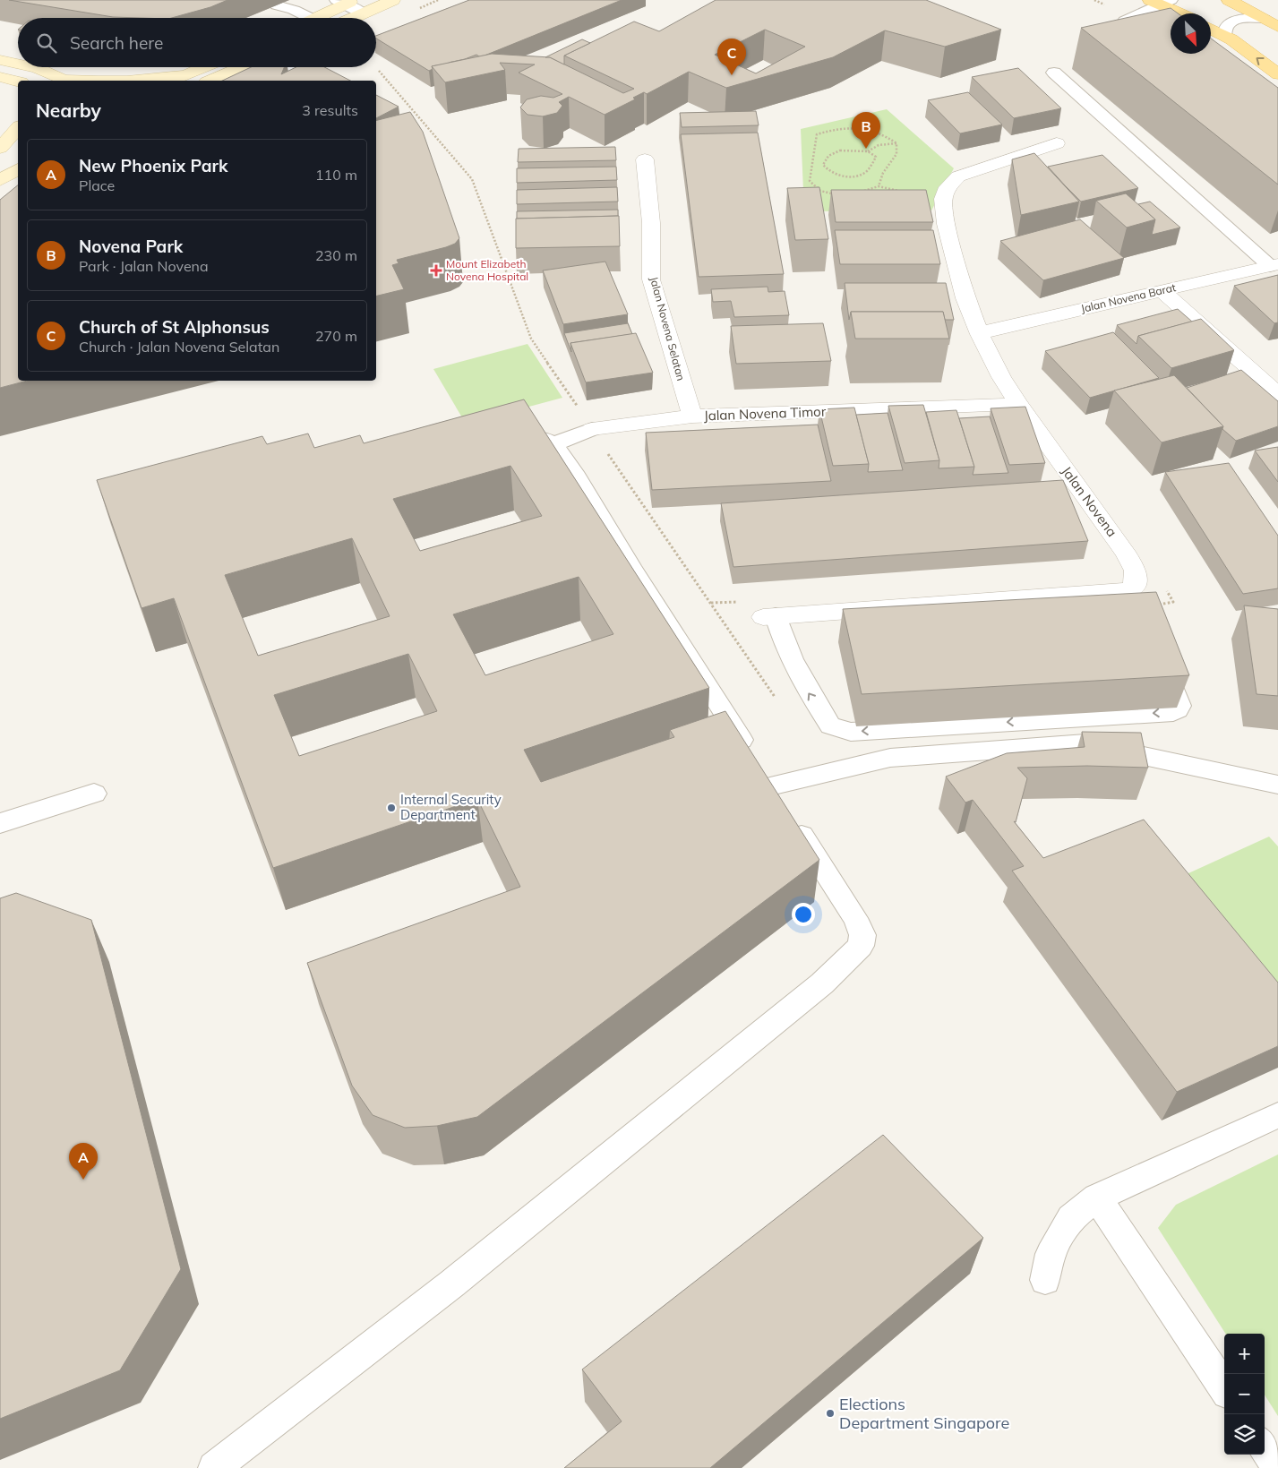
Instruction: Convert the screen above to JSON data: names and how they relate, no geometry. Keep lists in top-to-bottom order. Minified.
{"streets":{"street":["Jalan Novena Barat","Jalan Novena Selatan","Jalan Novena Timor","Jalan Novena"]},"crossings":[["Jalan Novena Barat","Jalan Novena"],["Jalan Novena Selatan","Jalan Novena Timor"],["Jalan Novena Timor","Jalan Novena"]],"places":{"health":["Mount Elizabeth Novena Hospital"],"other":["Internal Security Department","Elections Department Singapore"]},"north":"bottom right","page":{"search":"Search here","pins":["C","B","A"],"heading":["Nearby","3 results"],"list":[{"mark":"A","name":"New Phoenix Park","note":"Place","value":"110 m"},{"mark":"B","name":"Novena Park","note":"Park · Jalan Novena","value":"230 m"},{"mark":"C","name":"Church of St Alphonsus","note":"Church · Jalan Novena Selatan","value":"270 m"}],"map_buttons":["+","−"]}}
